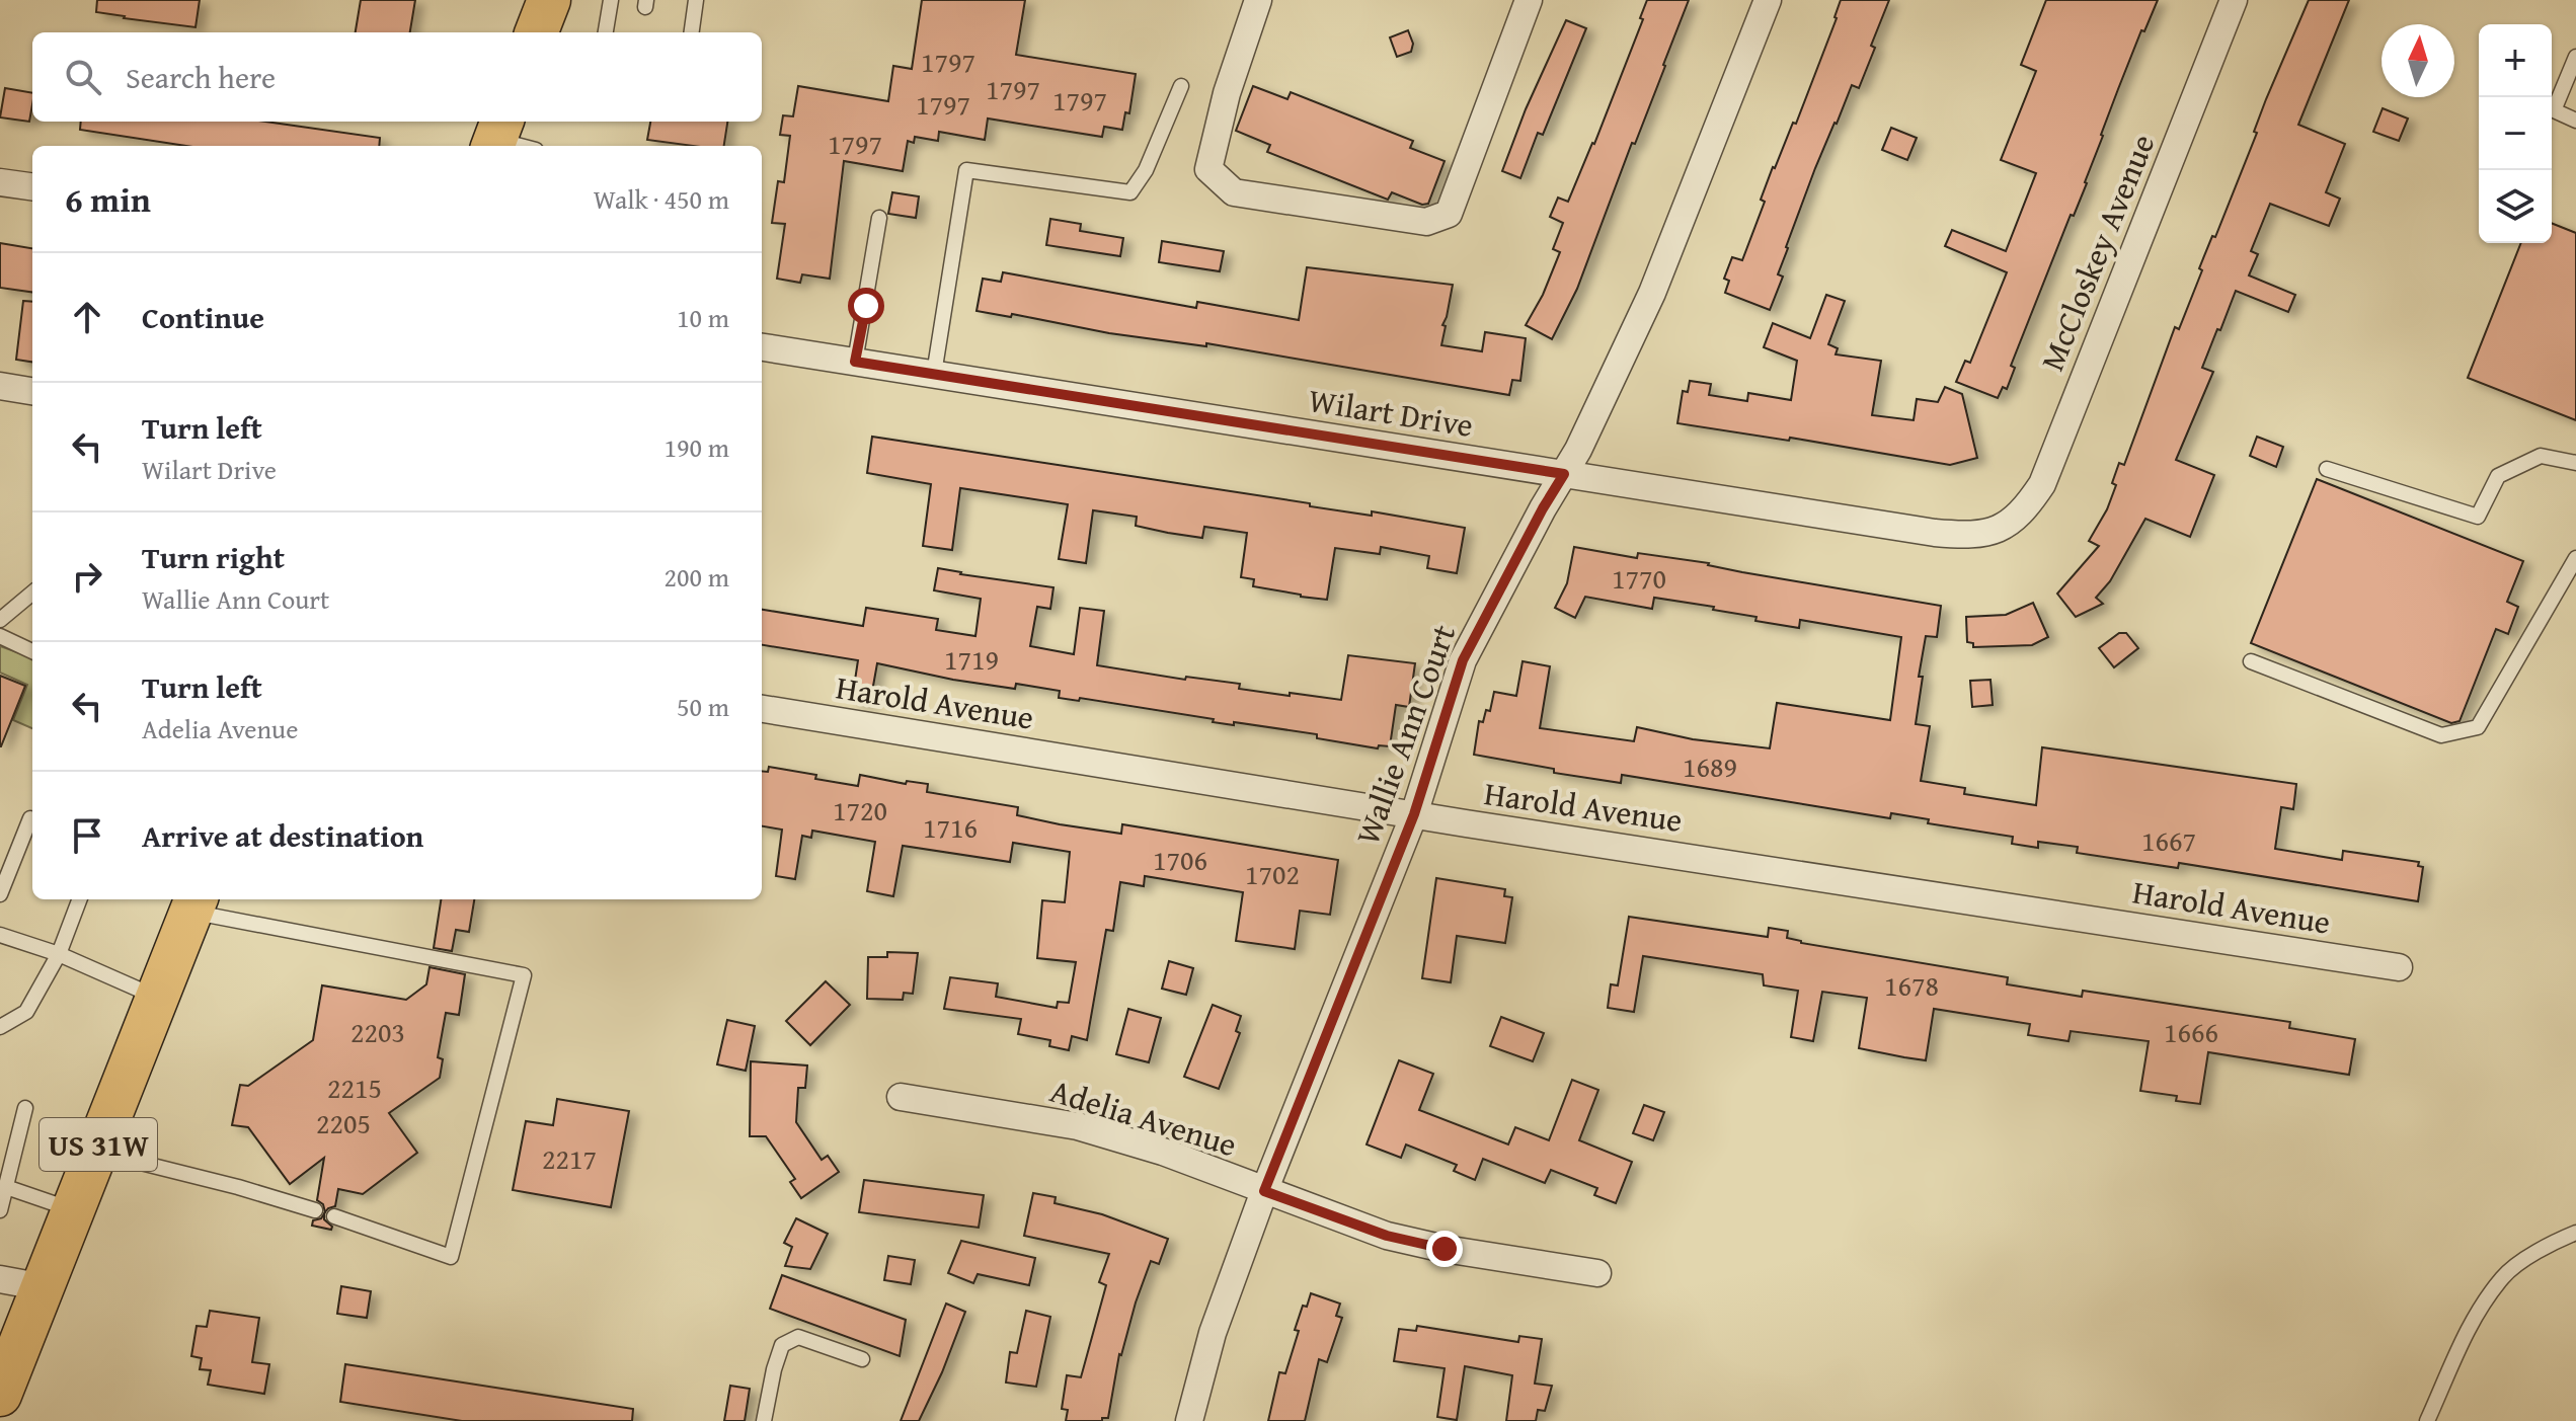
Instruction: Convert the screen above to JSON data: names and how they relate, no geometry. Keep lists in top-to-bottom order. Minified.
{"streets":{"main road":["US 31W"],"street":["McCloskey Avenue","Wilart Drive","Harold Avenue","Wallie Ann Court","Adelia Avenue"]},"crossings":[["McCloskey Avenue","Wilart Drive"],["Wilart Drive","Wallie Ann Court"],["Harold Avenue","Wallie Ann Court"],["Wallie Ann Court","Adelia Avenue"]],"house_numbers":["1797","1797","1797","1797","1797","1770","1719","1689","1720","1716","1667","1706","1702","1678","2203","1666","2215","2205","2217"],"north":"top","page":{"map_buttons":["+","−"],"search":"Search here","heading":["6 min","Walk · 450 m"],"list":[["Continue","10 m"],["Turn left","Wilart Drive","190 m"],["Turn right","Wallie Ann Court","200 m"],["Turn left","Adelia Avenue","50 m"],"Arrive at destination"]}}
